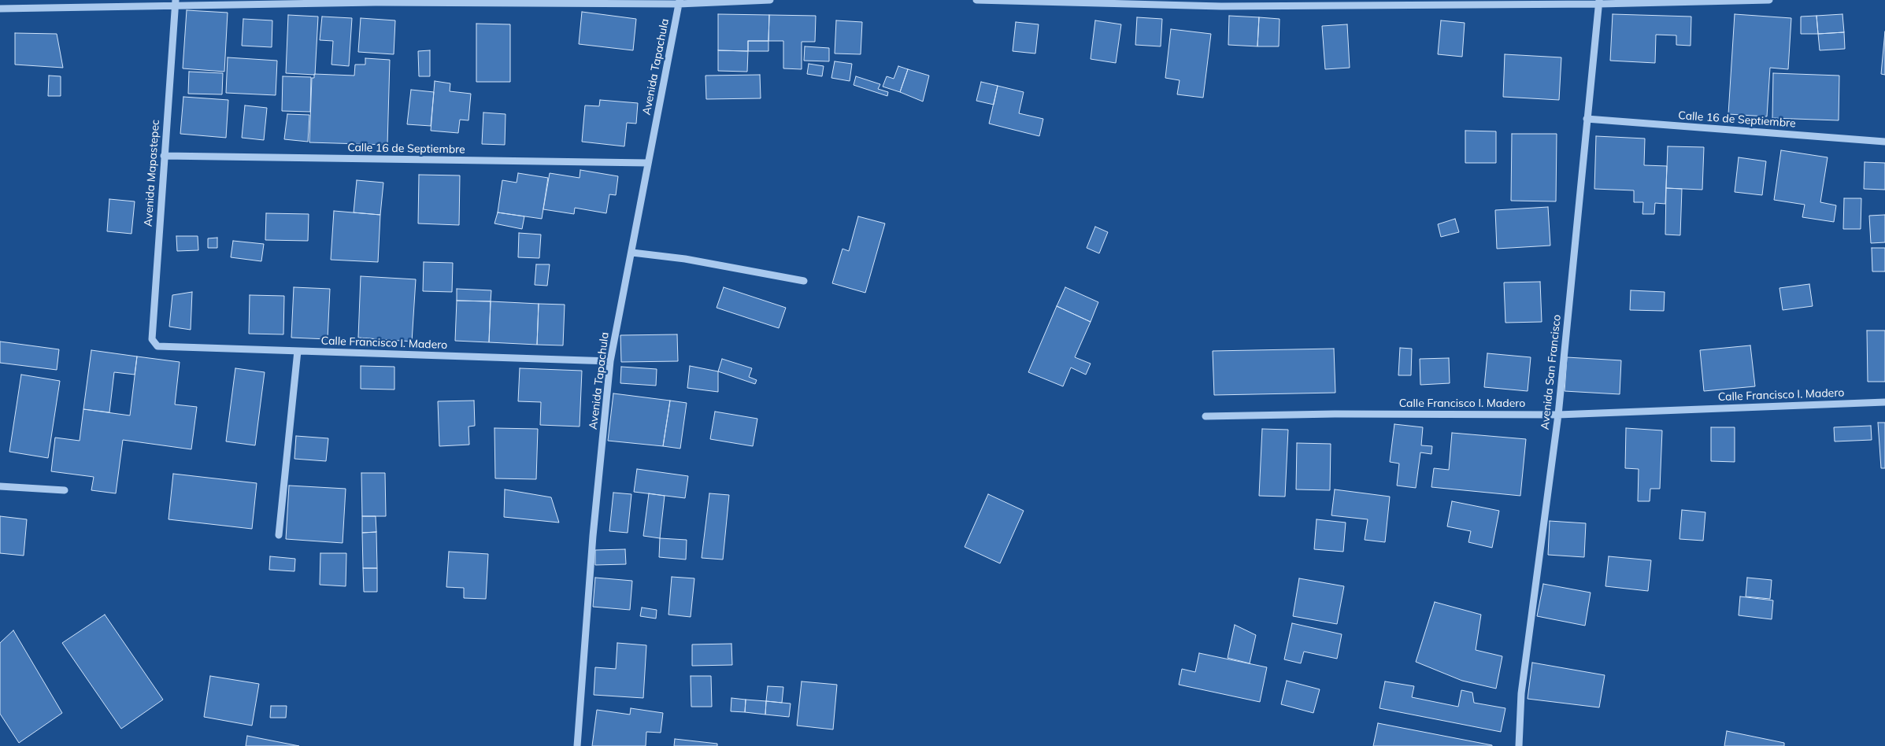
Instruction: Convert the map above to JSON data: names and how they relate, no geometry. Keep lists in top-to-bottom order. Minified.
{"streets":{"street":["Avenida Tapachula","Calle 16 de Septiembre","Avenida Mapastepec","Calle Francisco I. Madero","Avenida San Francisco"]},"crossings":[["Avenida Tapachula","Calle 16 de Septiembre"],["Avenida Tapachula","Calle Francisco I. Madero"],["Calle 16 de Septiembre","Avenida Mapastepec"],["Calle 16 de Septiembre","Avenida San Francisco"],["Avenida Mapastepec","Calle Francisco I. Madero"],["Calle Francisco I. Madero","Avenida San Francisco"]]}
